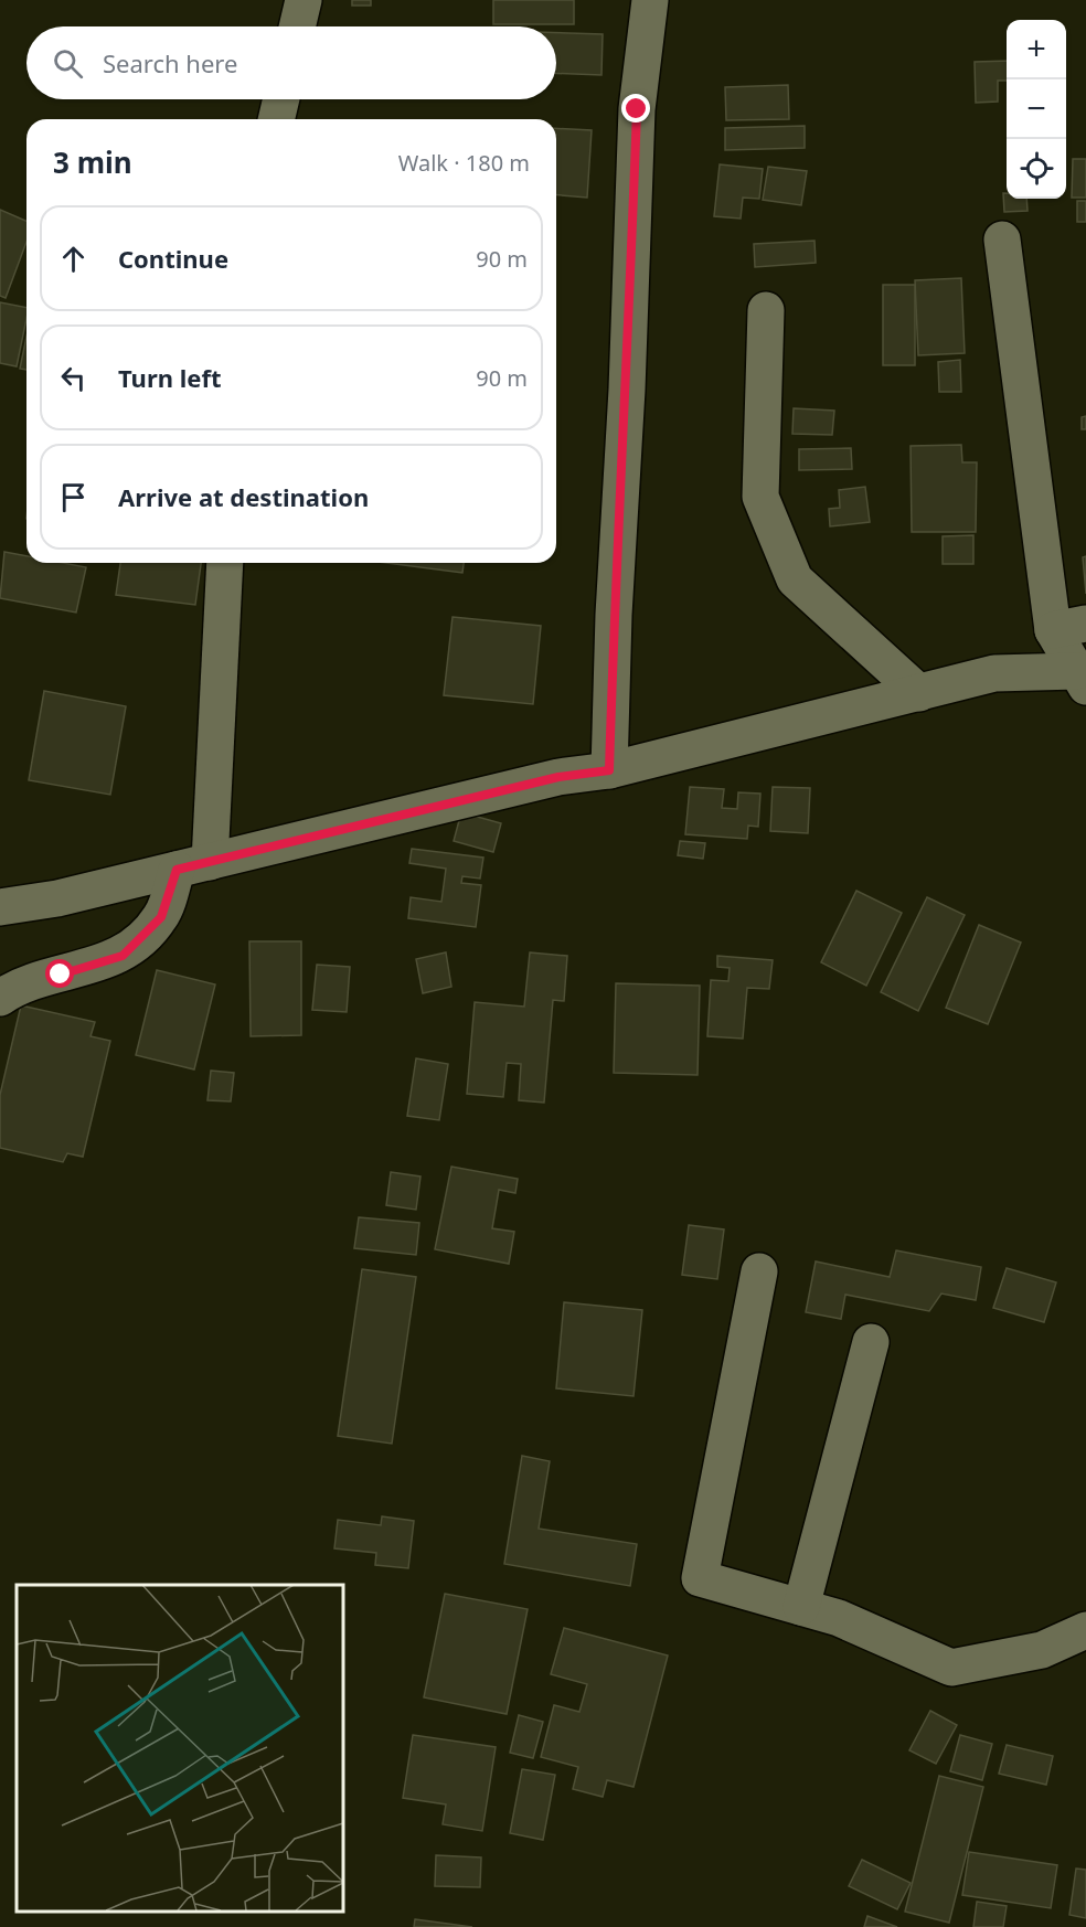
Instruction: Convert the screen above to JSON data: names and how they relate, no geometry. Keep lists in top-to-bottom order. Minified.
{"page":{"map_buttons":["+","−"],"search":"Search here","heading":["3 min","Walk · 180 m"],"list":[["Continue","90 m"],["Turn left","90 m"],"Arrive at destination"]}}
